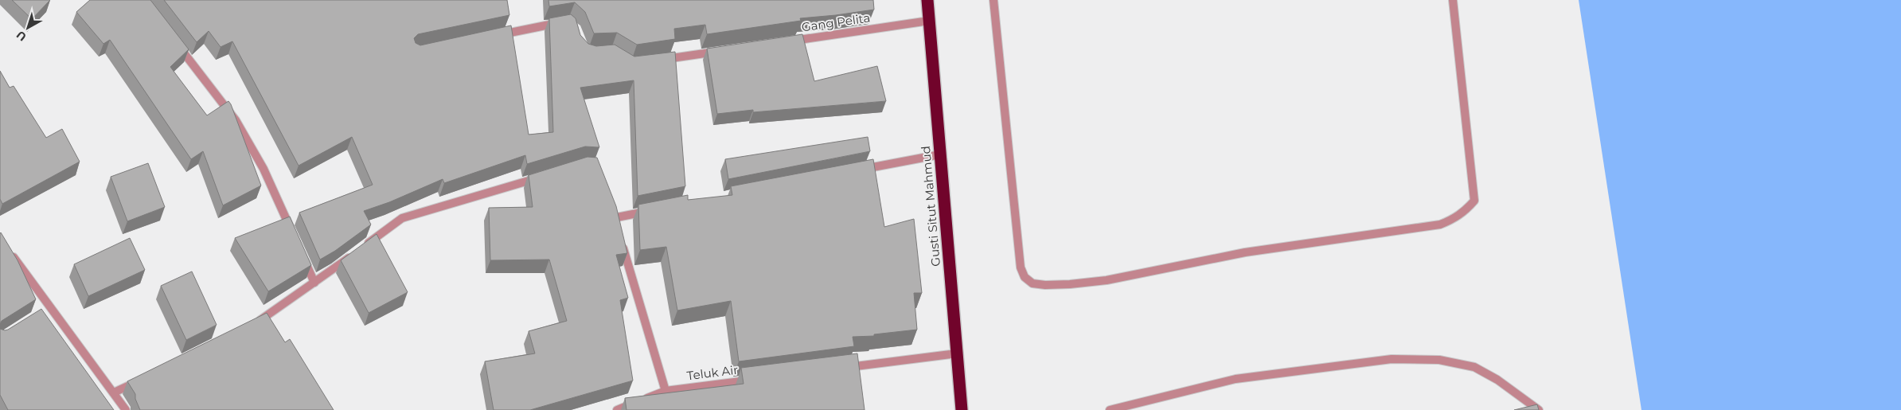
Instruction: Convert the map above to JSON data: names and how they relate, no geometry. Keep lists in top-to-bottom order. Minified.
{"streets":{"highway":["Gusti Situt Mahmud"],"street":["Gang Pelita","Teluk Air"]},"crossings":[["Gang Pelita","Gusti Situt Mahmud"]],"north":"bottom left"}
